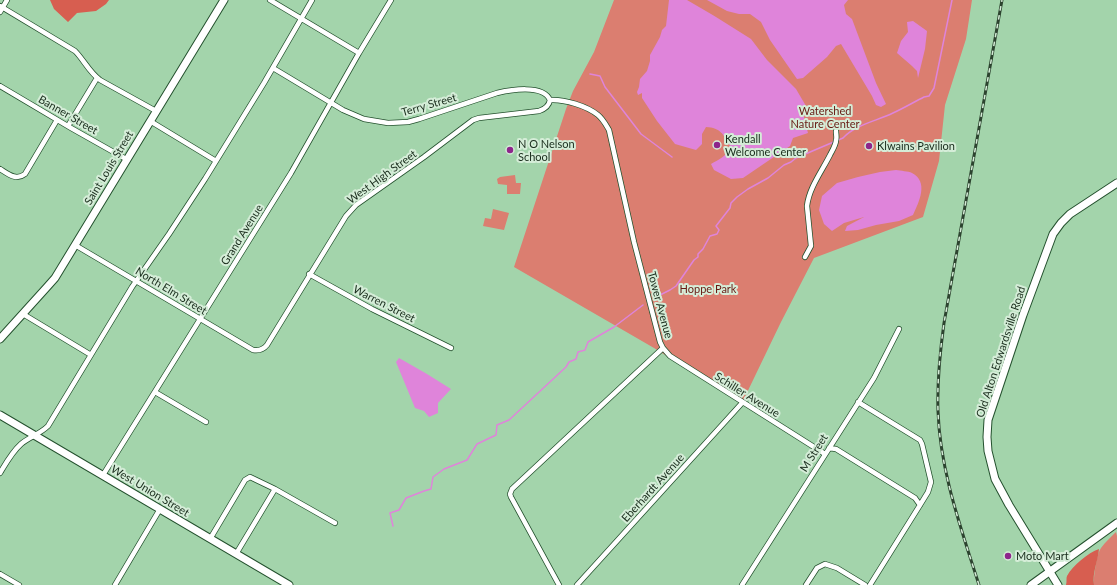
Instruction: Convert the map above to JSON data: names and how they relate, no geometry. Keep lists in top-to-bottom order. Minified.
{"streets":{"street":["Terry Street","Banner Street","Saint Louis Street","West High Street","Grand Avenue","North Elm Street","Warren Street","Tower Avenue","Old Alton Edwardsville Road","Schiller Avenue","M Street","Eberhardt Avenue","West Union Street"]},"crossings":[["Terry Street","West High Street"],["Terry Street","Grand Avenue"],["Terry Street","Tower Avenue"],["Banner Street","Saint Louis Street"],["Saint Louis Street","North Elm Street"],["West High Street","North Elm Street"],["West High Street","Warren Street"],["West High Street","Tower Avenue"],["Grand Avenue","North Elm Street"],["Grand Avenue","West Union Street"],["Tower Avenue","Schiller Avenue"],["Schiller Avenue","M Street"],["Schiller Avenue","Eberhardt Avenue"]],"parks":["Watershed Nature Center","Hoppe Park"],"places":["Kendall Welcome Center","Klwains Pavilion","N O Nelson School","Moto Mart"]}
